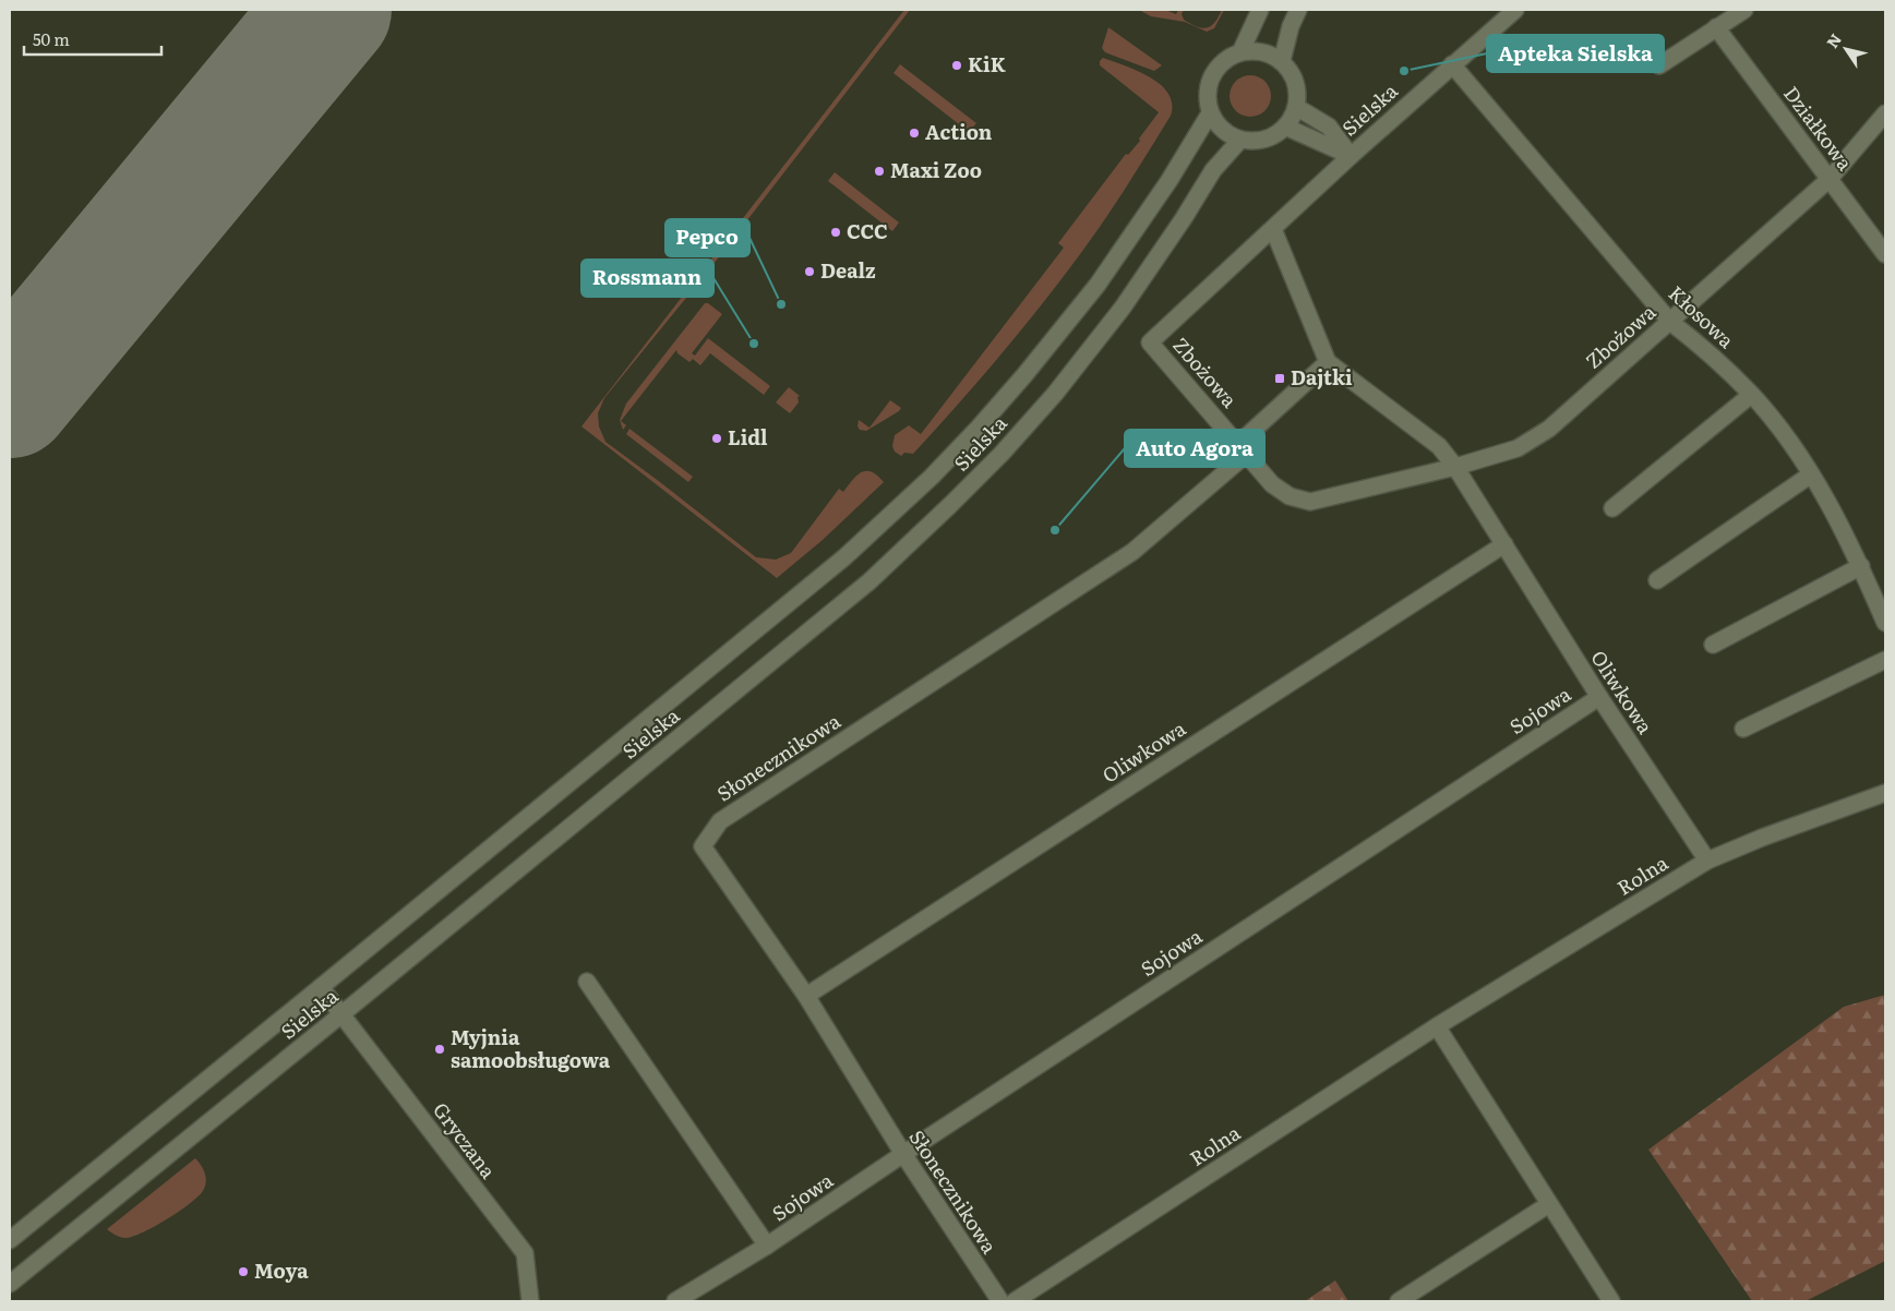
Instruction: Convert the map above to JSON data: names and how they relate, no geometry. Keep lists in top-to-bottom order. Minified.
{"streets":{"street":["Sielska","Działkowa","Kłosowa","Zbożowa","Oliwkowa","Sojowa","Słonecznikowa","Rolna","Gryczana"]},"crossings":[["Sielska","Kłosowa"],["Sielska","Zbożowa"],["Sielska","Gryczana"],["Działkowa","Zbożowa"],["Kłosowa","Zbożowa"],["Zbożowa","Oliwkowa"],["Zbożowa","Słonecznikowa"],["Oliwkowa","Sojowa"],["Oliwkowa","Słonecznikowa"],["Oliwkowa","Rolna"],["Sojowa","Słonecznikowa"]],"places":{"other":["KiK","Apteka Sielska","Action","Maxi Zoo","CCC","Dealz","Pepco","Rossmann","Lidl","Auto Agora","Myjnia samoobsługowa","Moya"],"transit":["Dajtki"]},"scale_bar":"50 m","north":"top left"}
